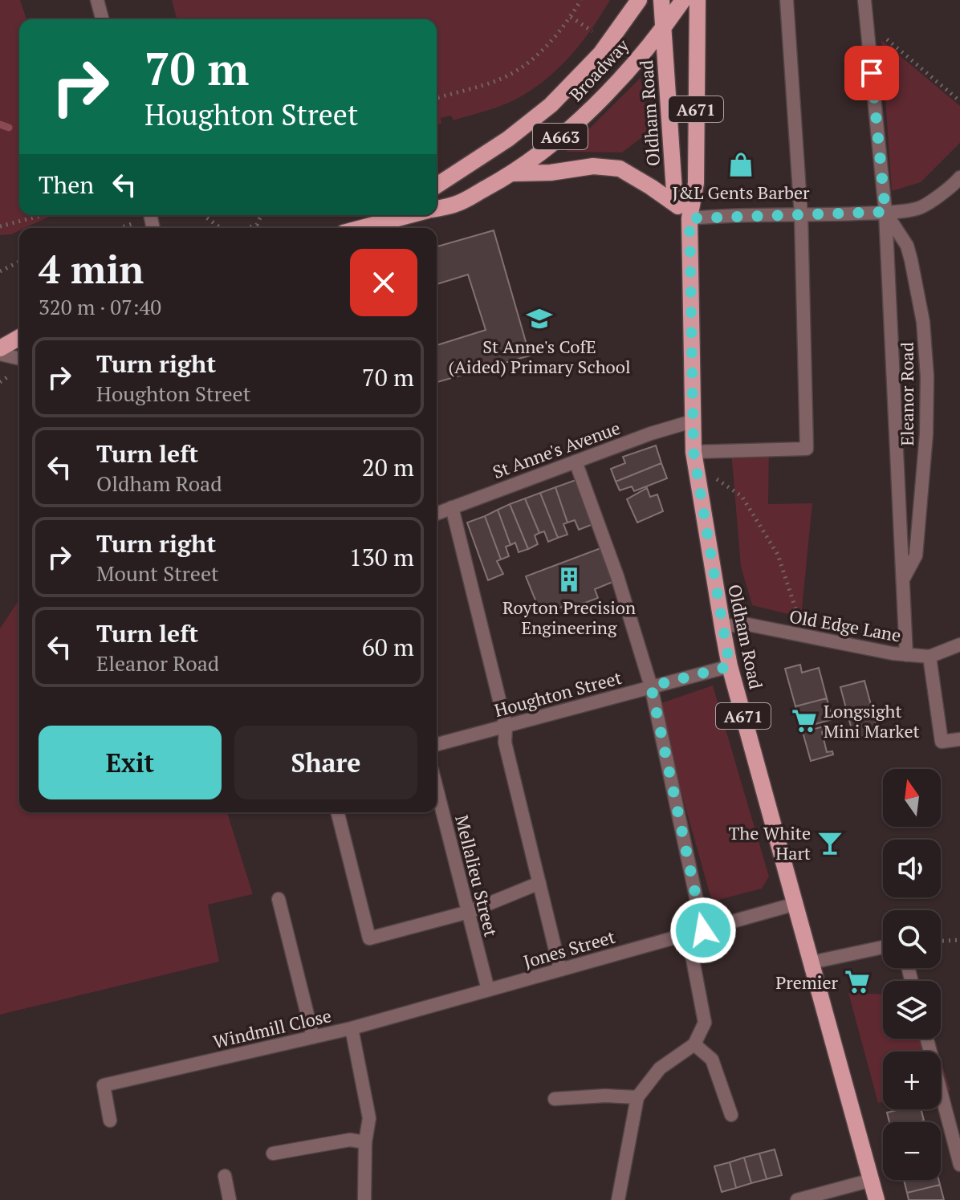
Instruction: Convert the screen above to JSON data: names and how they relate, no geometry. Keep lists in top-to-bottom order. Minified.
{"streets":{"main road":["Broadway","A671","Oldham Road","A663"],"street":["Eleanor Road","St Anne's Avenue","Old Edge Lane","Houghton Street","Mellalieu Street","Jones Street","Windmill Close"]},"crossings":[["Broadway","Oldham Road"],["Oldham Road","St Anne's Avenue"],["Oldham Road","Old Edge Lane"],["Oldham Road","Houghton Street"],["Oldham Road","Jones Street"],["Eleanor Road","Old Edge Lane"],["Mellalieu Street","Jones Street"],["Jones Street","Windmill Close"]],"places":{"shop":["J&L Gents Barber"],"school or university":["St Anne's CofE (Aided) Primary School"],"building":["Royton Precision Engineering"],"supermarket":["Longsight Mini Market","Premier"],"bar":["The White Hart"]},"north":"top","page":{"turn":["70 m","Houghton Street"],"then":"Then","heading":["4 min","320 m · 07:40"],"list":[{"name":"Turn right","note":"Houghton Street","value":"70 m"},{"name":"Turn left","note":"Oldham Road","value":"20 m"},{"name":"Turn right","note":"Mount Street","value":"130 m"},{"name":"Turn left","note":"Eleanor Road","value":"60 m"}],"buttons":["Exit","Share"],"map_buttons":["+","−"]}}
